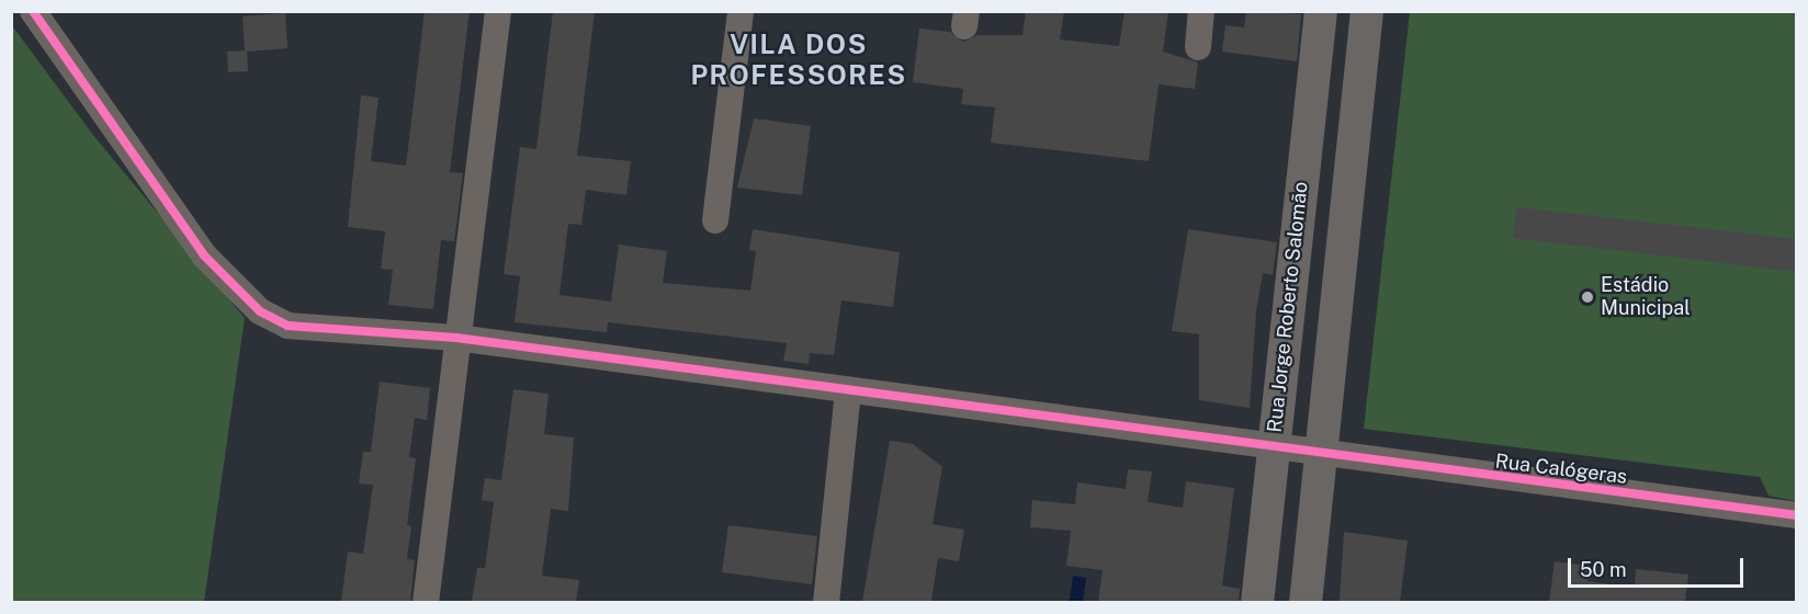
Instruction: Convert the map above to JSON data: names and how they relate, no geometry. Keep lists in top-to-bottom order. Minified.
{"streets":{"main road":["Rua Jorge Roberto Salomão"],"street":["Rua Calógeras"]},"crossings":[["Rua Jorge Roberto Salomão","Rua Calógeras"]],"districts":["VILA DOS PROFESSORES"],"places":["Estádio Municipal"],"scale_bar":"50 m"}
